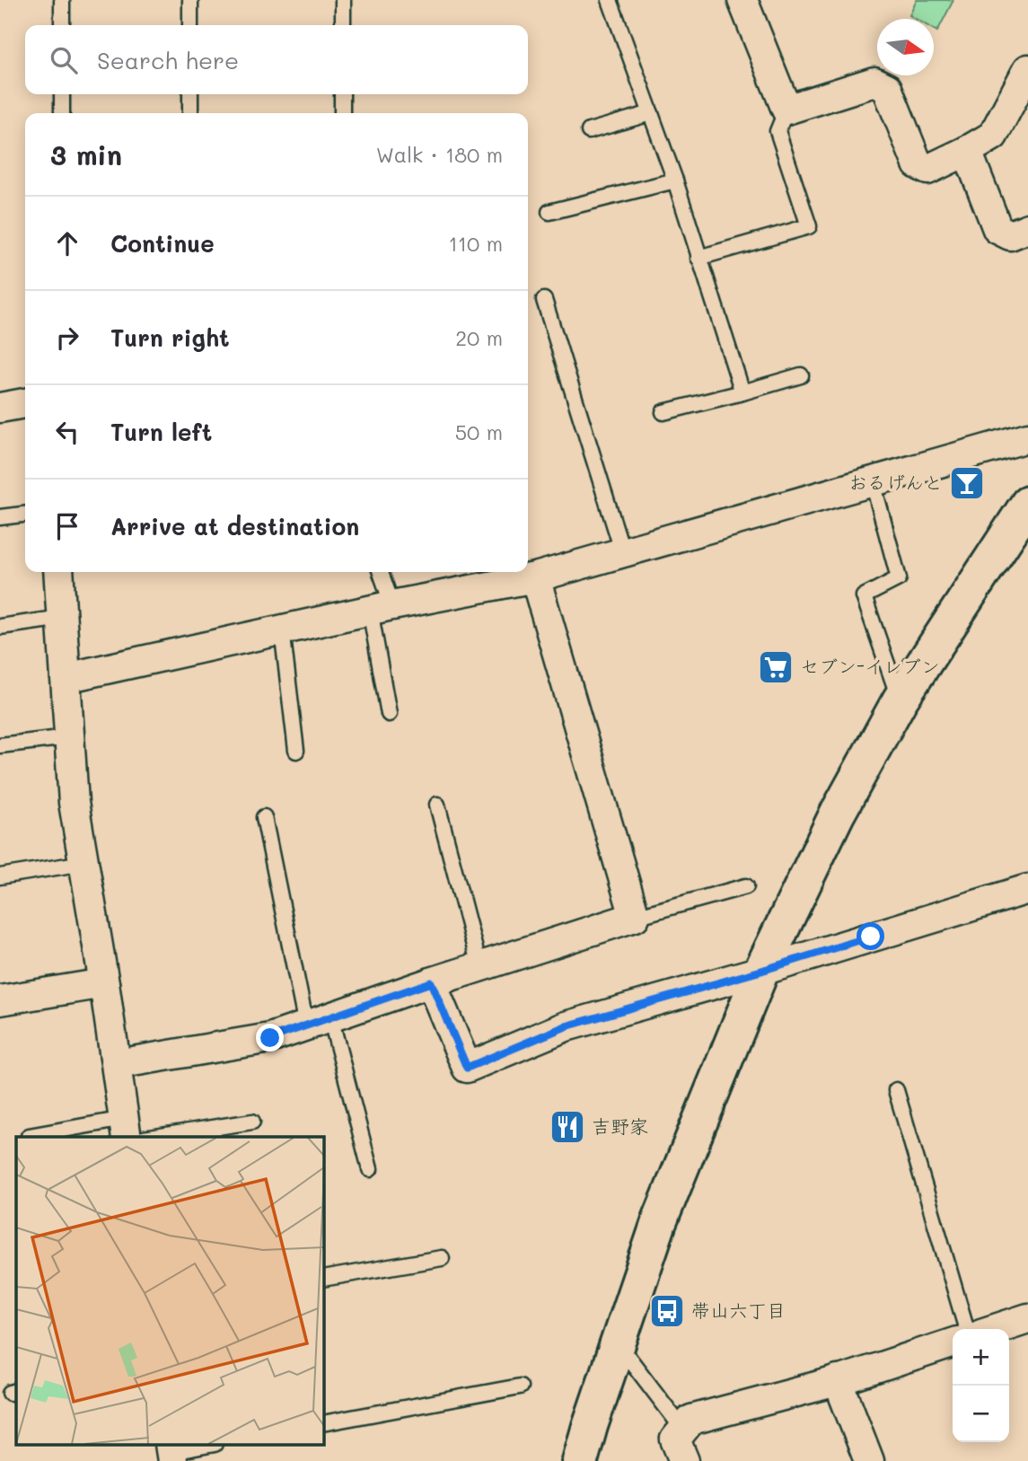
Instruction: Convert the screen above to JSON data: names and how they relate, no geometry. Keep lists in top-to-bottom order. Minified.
{"places":{"bar":["おるげんと"],"supermarket":["セブン-イレブン"],"restaurant":["吉野家"],"bus stop":["帯山六丁目"]},"north":"right","page":{"search":"Search here","heading":["3 min","Walk · 180 m"],"list":[["Continue","110 m"],["Turn right","20 m"],["Turn left","50 m"],"Arrive at destination"],"map_buttons":["+","−"]}}
